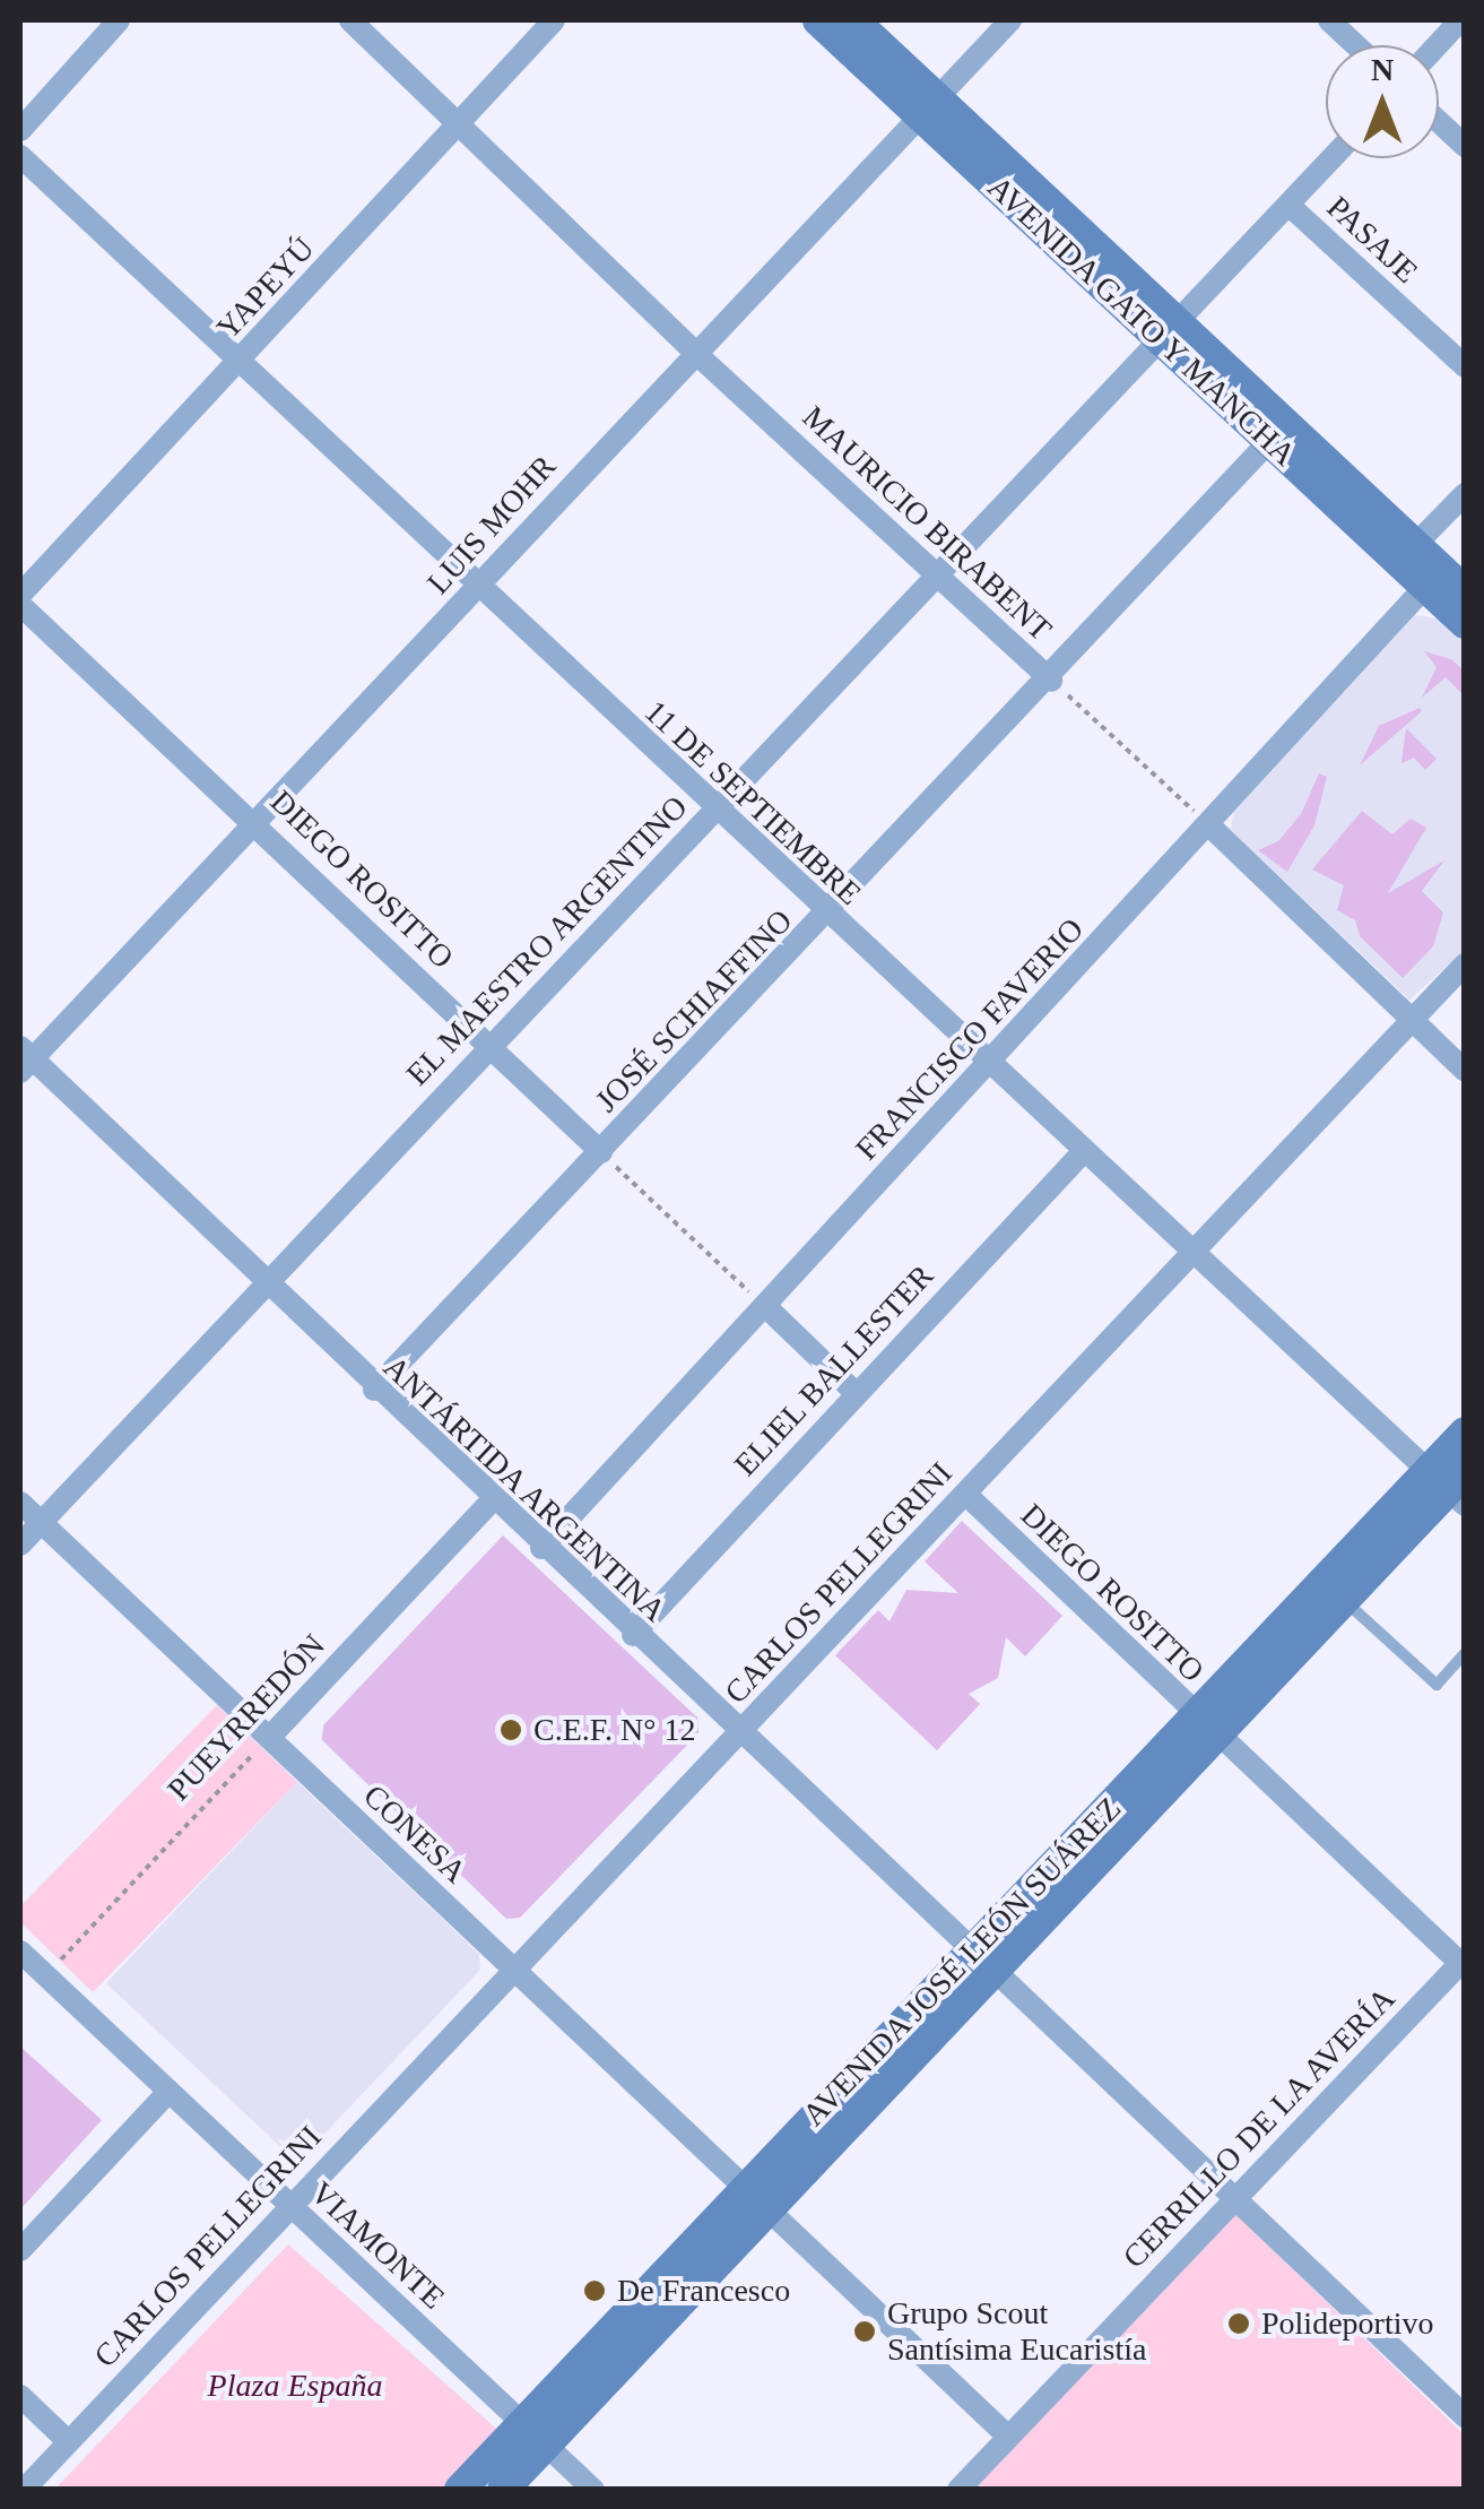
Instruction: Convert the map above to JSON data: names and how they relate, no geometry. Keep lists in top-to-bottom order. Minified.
{"streets":{"main road":["AVENIDA GATO Y MANCHA","AVENIDA JOSÉ LEÓN SUÁREZ"],"street":["PASAJE","YAPEYÚ","MAURICIO BIRABENT","LUIS MOHR","11 DE SEPTIEMBRE","DIEGO ROSITTO","EL MAESTRO ARGENTINO","JOSÉ SCHIAFFINO","FRANCISCO FAVERIO","ELIEL BALLESTER","ANTÁRTIDA ARGENTINA","CARLOS PELLEGRINI","PUEYRREDÓN","CONESA","CERRILLO DE LA AVERÍA","VIAMONTE"]},"crossings":[["PASAJE","EL MAESTRO ARGENTINO"],["YAPEYÚ","MAURICIO BIRABENT"],["YAPEYÚ","11 DE SEPTIEMBRE"],["AVENIDA GATO Y MANCHA","LUIS MOHR"],["AVENIDA GATO Y MANCHA","EL MAESTRO ARGENTINO"],["AVENIDA GATO Y MANCHA","JOSÉ SCHIAFFINO"],["AVENIDA GATO Y MANCHA","FRANCISCO FAVERIO"],["MAURICIO BIRABENT","LUIS MOHR"],["MAURICIO BIRABENT","EL MAESTRO ARGENTINO"],["MAURICIO BIRABENT","JOSÉ SCHIAFFINO"],["MAURICIO BIRABENT","FRANCISCO FAVERIO"],["LUIS MOHR","11 DE SEPTIEMBRE"],["LUIS MOHR","DIEGO ROSITTO"],["LUIS MOHR","ANTÁRTIDA ARGENTINA"],["11 DE SEPTIEMBRE","EL MAESTRO ARGENTINO"],["11 DE SEPTIEMBRE","JOSÉ SCHIAFFINO"],["11 DE SEPTIEMBRE","FRANCISCO FAVERIO"],["11 DE SEPTIEMBRE","ELIEL BALLESTER"],["11 DE SEPTIEMBRE","CARLOS PELLEGRINI"],["11 DE SEPTIEMBRE","AVENIDA JOSÉ LEÓN SUÁREZ"],["DIEGO ROSITTO","EL MAESTRO ARGENTINO"],["DIEGO ROSITTO","JOSÉ SCHIAFFINO"],["DIEGO ROSITTO","CARLOS PELLEGRINI"],["DIEGO ROSITTO","AVENIDA JOSÉ LEÓN SUÁREZ"],["DIEGO ROSITTO","CERRILLO DE LA AVERÍA"],["EL MAESTRO ARGENTINO","ANTÁRTIDA ARGENTINA"],["EL MAESTRO ARGENTINO","CONESA"],["JOSÉ SCHIAFFINO","ANTÁRTIDA ARGENTINA"],["FRANCISCO FAVERIO","ANTÁRTIDA ARGENTINA"],["ELIEL BALLESTER","ANTÁRTIDA ARGENTINA"],["ANTÁRTIDA ARGENTINA","CARLOS PELLEGRINI"],["ANTÁRTIDA ARGENTINA","PUEYRREDÓN"],["ANTÁRTIDA ARGENTINA","AVENIDA JOSÉ LEÓN SUÁREZ"],["ANTÁRTIDA ARGENTINA","CERRILLO DE LA AVERÍA"],["CARLOS PELLEGRINI","CONESA"],["CARLOS PELLEGRINI","VIAMONTE"],["PUEYRREDÓN","CONESA"],["PUEYRREDÓN","VIAMONTE"],["CONESA","AVENIDA JOSÉ LEÓN SUÁREZ"],["CONESA","CERRILLO DE LA AVERÍA"],["AVENIDA JOSÉ LEÓN SUÁREZ","VIAMONTE"]],"parks":["Plaza España"],"places":["C.E.F. N° 12","De Francesco","Polideportivo","Grupo Scout Santísima Eucaristía"],"north":"top"}
